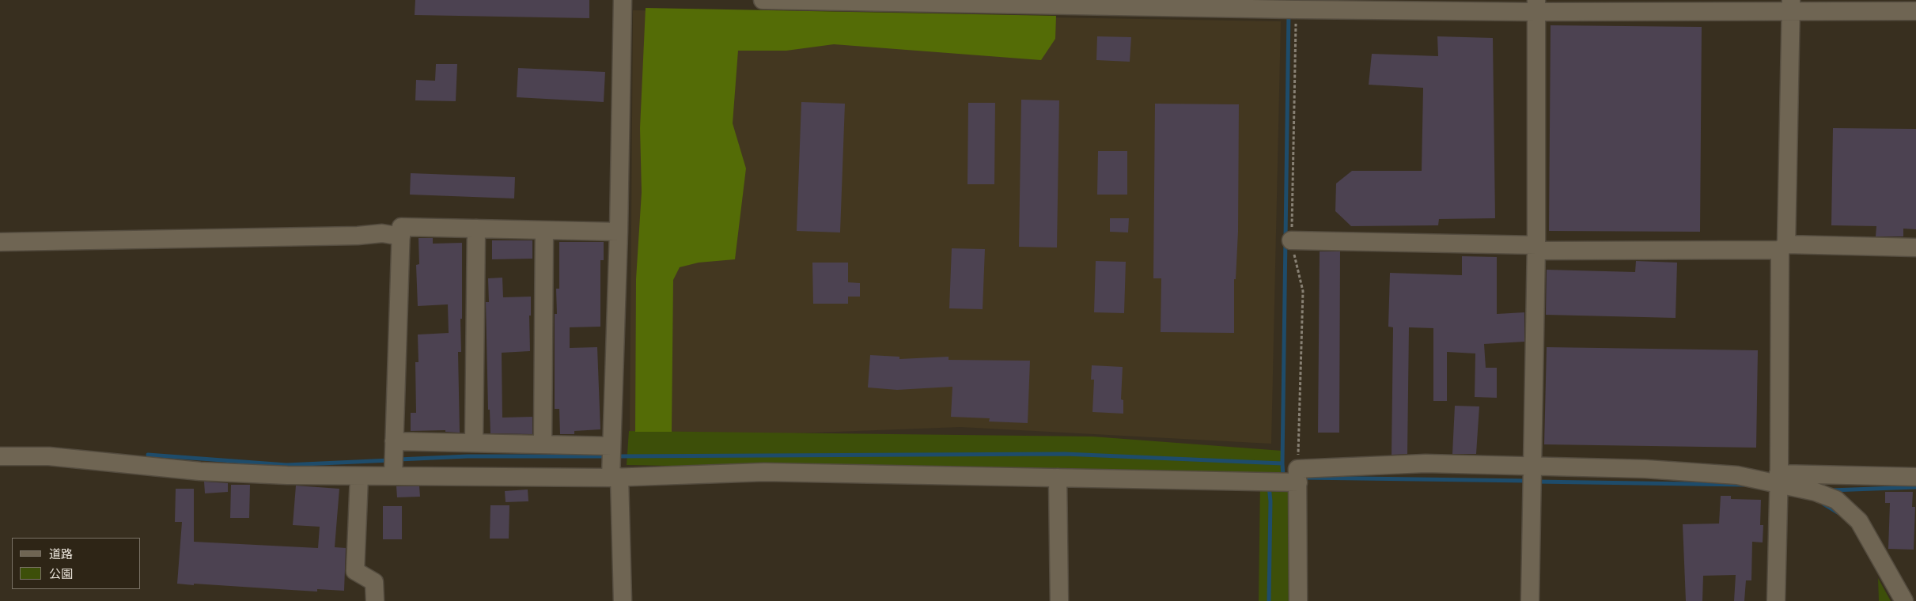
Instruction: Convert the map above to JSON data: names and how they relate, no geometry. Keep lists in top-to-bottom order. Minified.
{"legend":["道路","公園"]}
